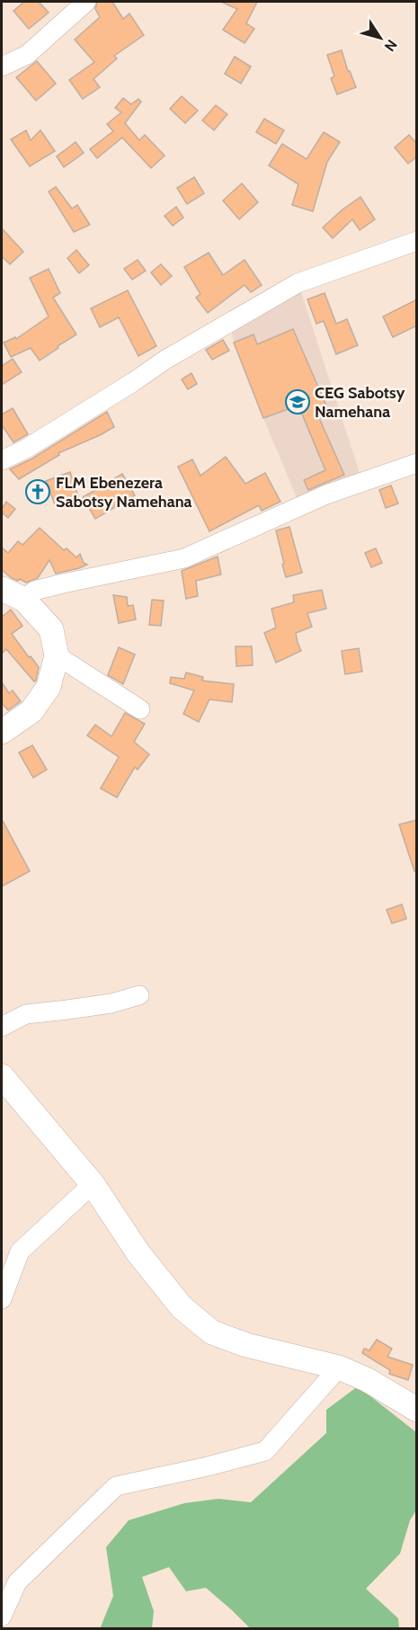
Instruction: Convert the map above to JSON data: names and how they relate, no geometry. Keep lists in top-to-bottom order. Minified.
{"places":{"school or university":["CEG Sabotsy Namehana"],"church":["FLM Ebenezera Sabotsy Namehana"]},"north":"bottom right"}
